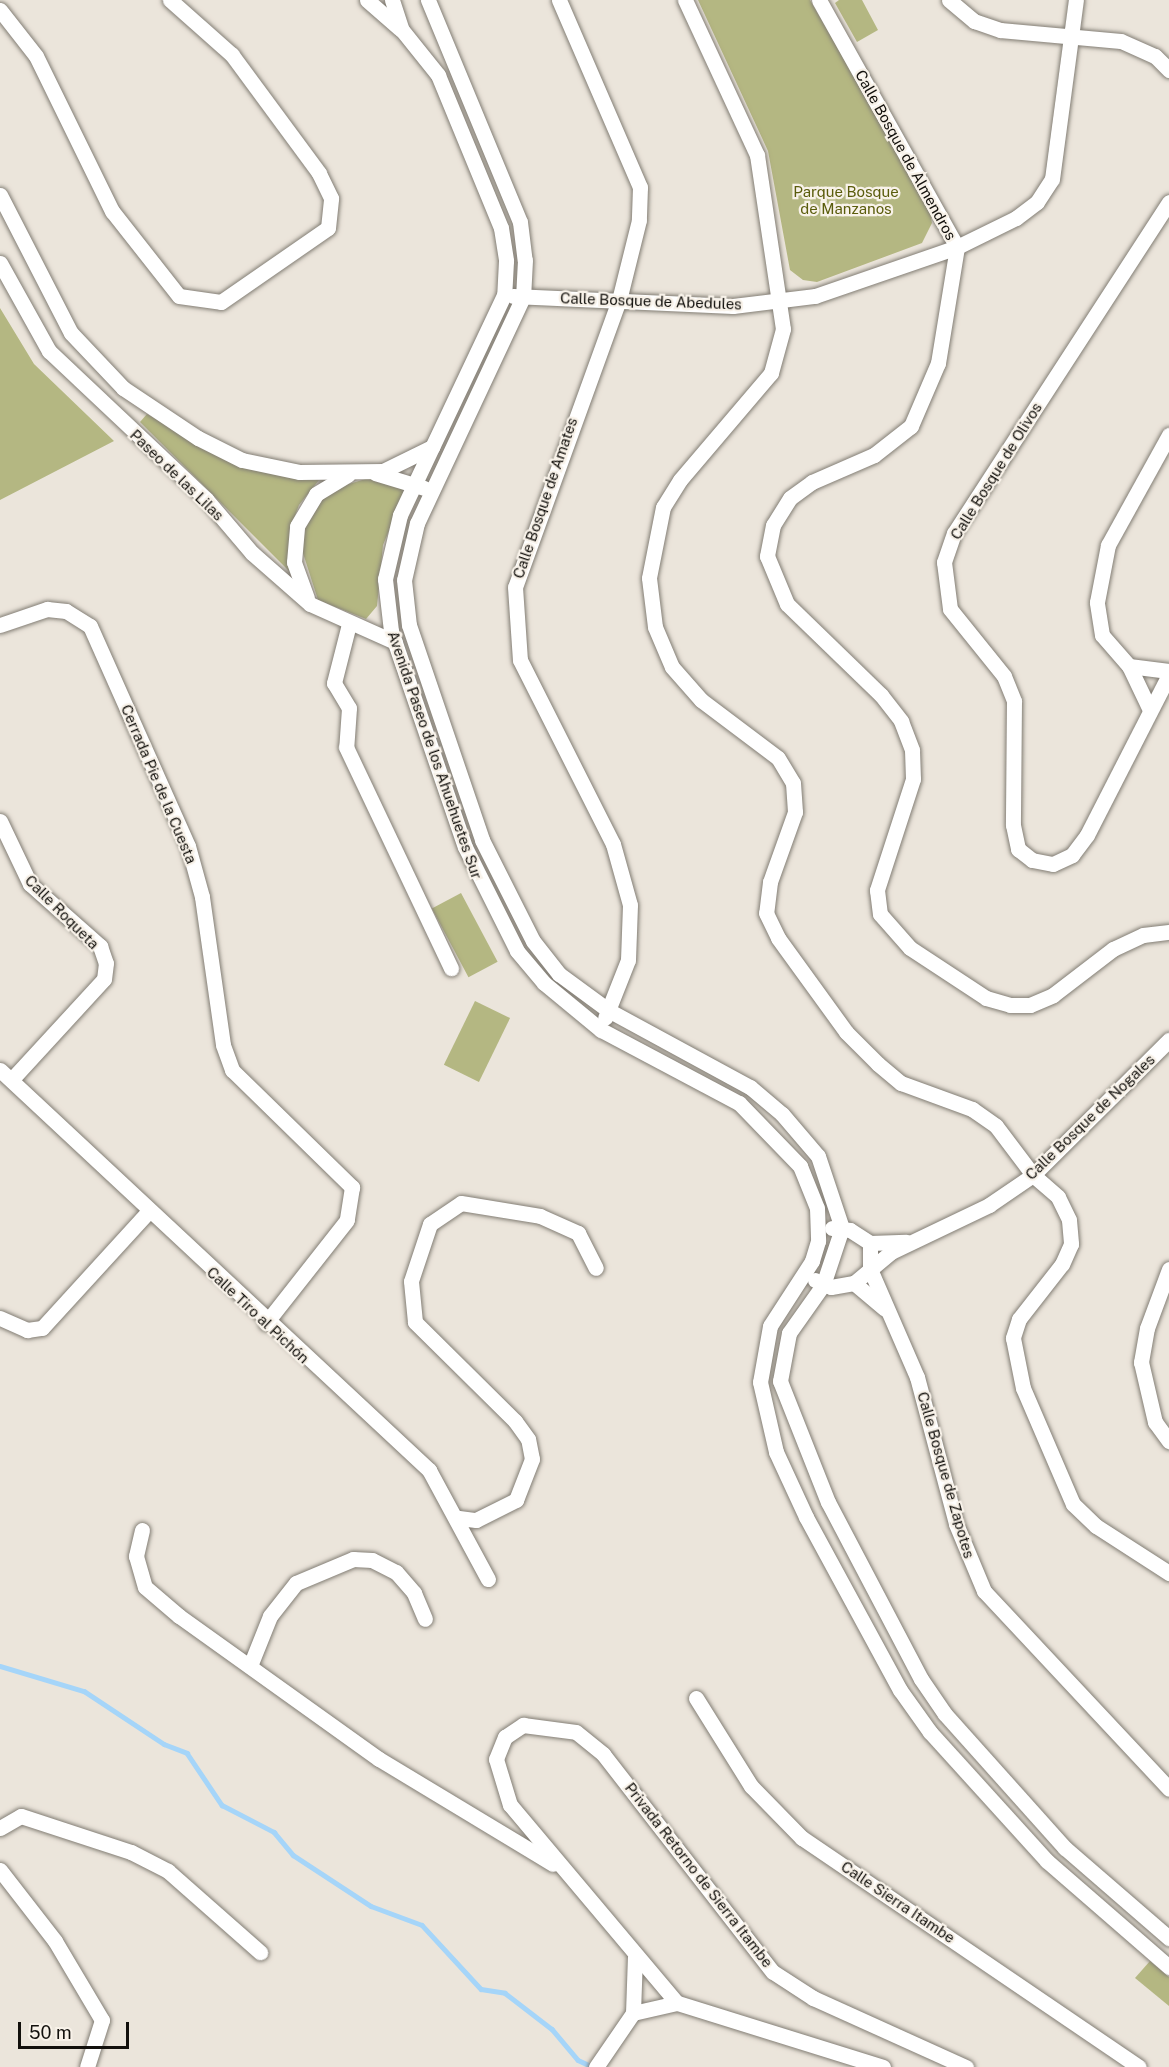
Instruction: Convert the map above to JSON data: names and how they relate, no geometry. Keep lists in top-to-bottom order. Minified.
{"streets":{"street":["Calle Bosque de Almendros","Calle Bosque de Abedules","Calle Bosque de Olivos","Paseo de las Lilas","Calle Bosque de Amates","Avenida Paseo de los Ahuehuetes Sur","Cerrada Pie de la Cuesta","Calle Roqueta","Calle Bosque de Nogales","Calle Tiro al Pichón","Calle Bosque de Zapotes","Privada Retorno de Sierra Itambe","Calle Sierra Itambe"]},"crossings":[["Calle Bosque de Almendros","Calle Bosque de Abedules"],["Calle Bosque de Abedules","Calle Bosque de Amates"],["Calle Bosque de Abedules","Avenida Paseo de los Ahuehuetes Sur"],["Paseo de las Lilas","Avenida Paseo de los Ahuehuetes Sur"],["Calle Bosque de Amates","Avenida Paseo de los Ahuehuetes Sur"],["Avenida Paseo de los Ahuehuetes Sur","Calle Bosque de Nogales"],["Cerrada Pie de la Cuesta","Calle Tiro al Pichón"],["Calle Roqueta","Calle Tiro al Pichón"],["Calle Bosque de Nogales","Calle Bosque de Zapotes"]],"parks":["Parque Bosque de Manzanos"],"scale_bar":"50 m"}
